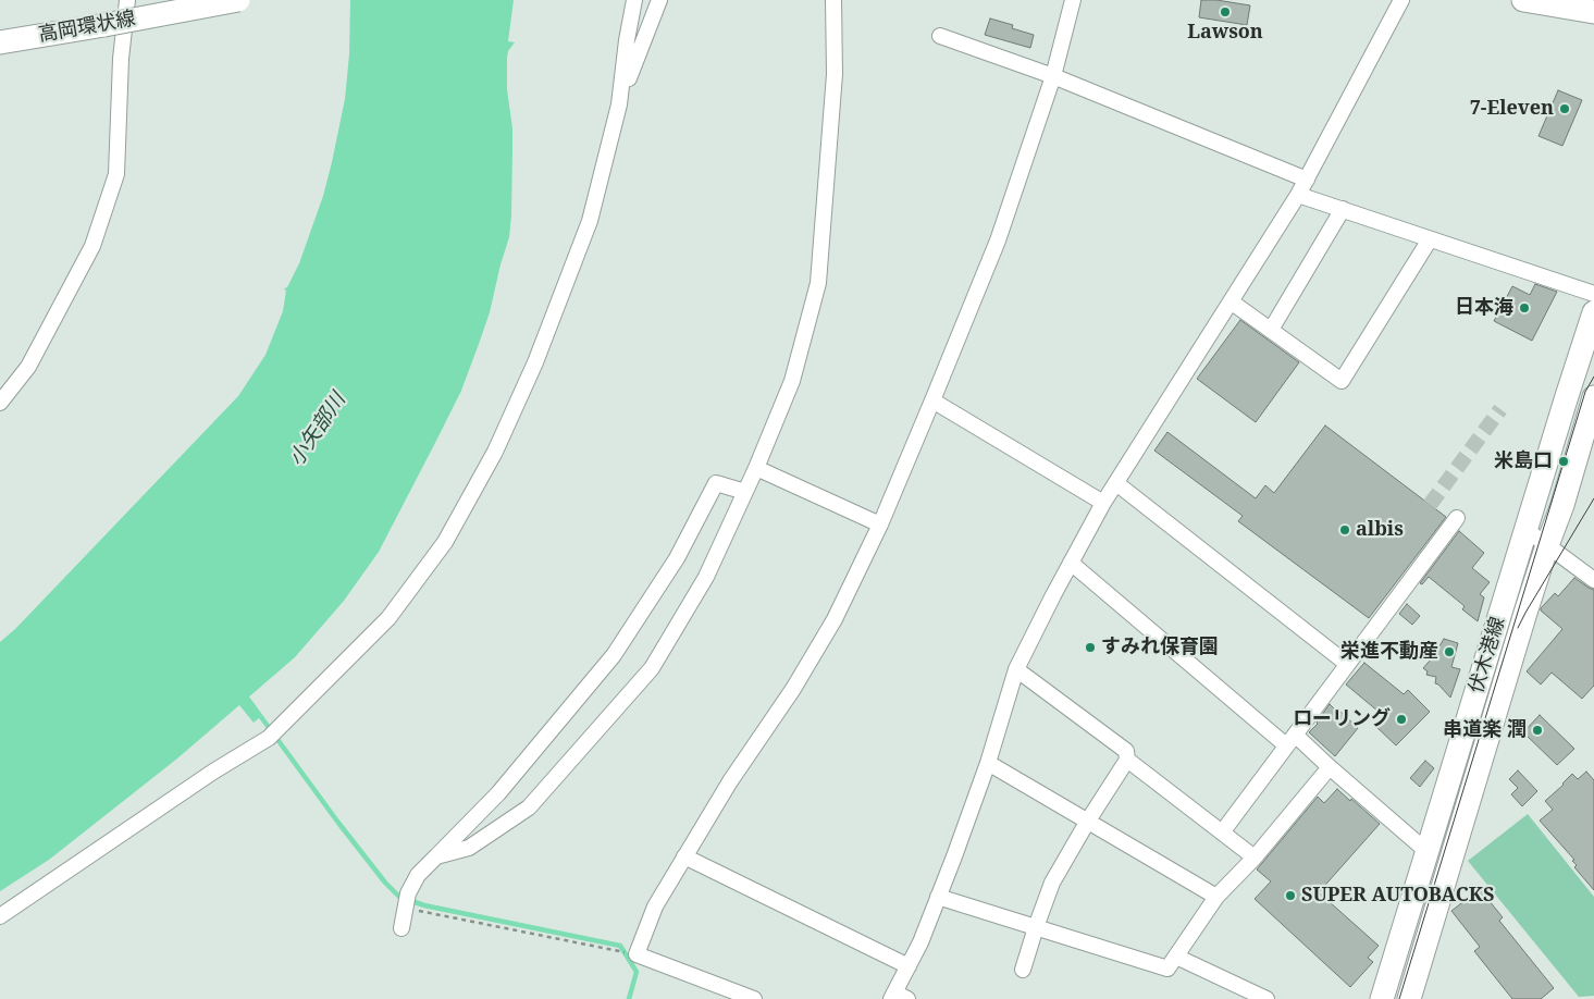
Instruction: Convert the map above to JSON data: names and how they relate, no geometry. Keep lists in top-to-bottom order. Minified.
{"streets":{"main road":["高岡環状線","伏木港線"]},"water":["小矢部川"],"places":["Lawson","7-Eleven","日本海","米島口","albis","すみれ保育園","栄進不動産","ローリング","串道楽 潤","SUPER AUTOBACKS"]}
